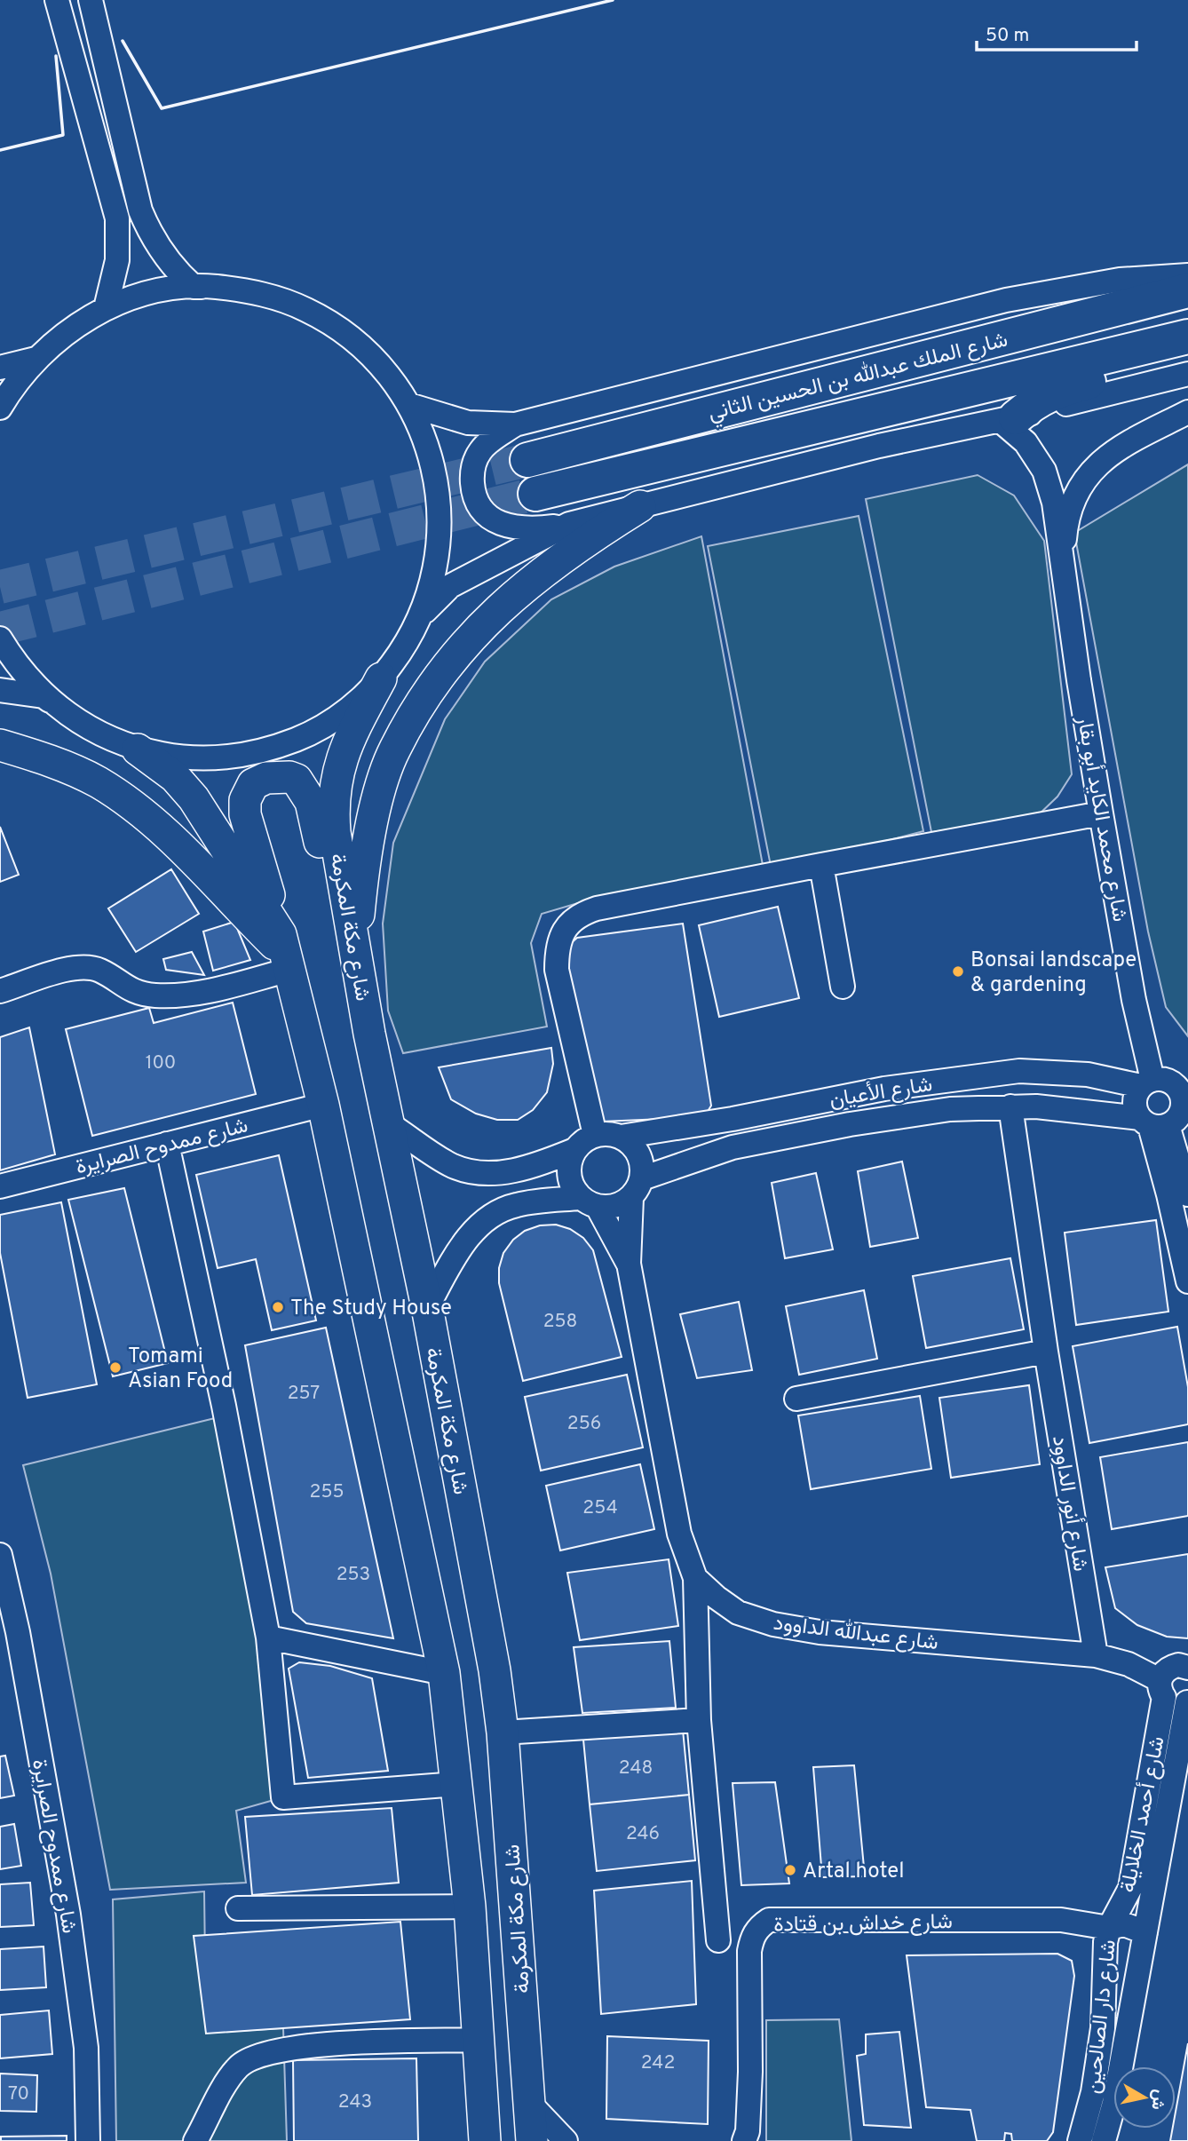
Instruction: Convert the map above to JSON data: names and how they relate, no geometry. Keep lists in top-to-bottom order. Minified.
{"streets":{"highway":["شارع الملك عبدالله بن الحسين الثاني"],"main road":["شارع مكة المكرمة"],"street":["شارع محمد الكايد أبو بقار","شارع الأعيان","شارع ممدوح الصرايرة","شارع أنور الداوود","شارع عبدالله الداوود","شارع أحمد الخلايلة","شارع خداش بن قتادة","شارع دار الصالحين"]},"crossings":[["شارع محمد الكايد أبو بقار","شارع الأعيان"],["شارع الأعيان","شارع أنور الداوود"],["شارع الأعيان","شارع عبدالله الداوود"],["شارع أنور الداوود","شارع عبدالله الداوود"],["شارع عبدالله الداوود","شارع أحمد الخلايلة"],["شارع أحمد الخلايلة","شارع خداش بن قتادة"],["شارع أحمد الخلايلة","شارع دار الصالحين"],["شارع خداش بن قتادة","شارع دار الصالحين"]],"places":["Bonsai landscape & gardening","The Study House","Tomami Asian Food","Artal hotel"],"house_numbers":["100","258","257","256","255","254","253","248","246","242","70","243"],"scale_bar":"50 m","north":"right"}
